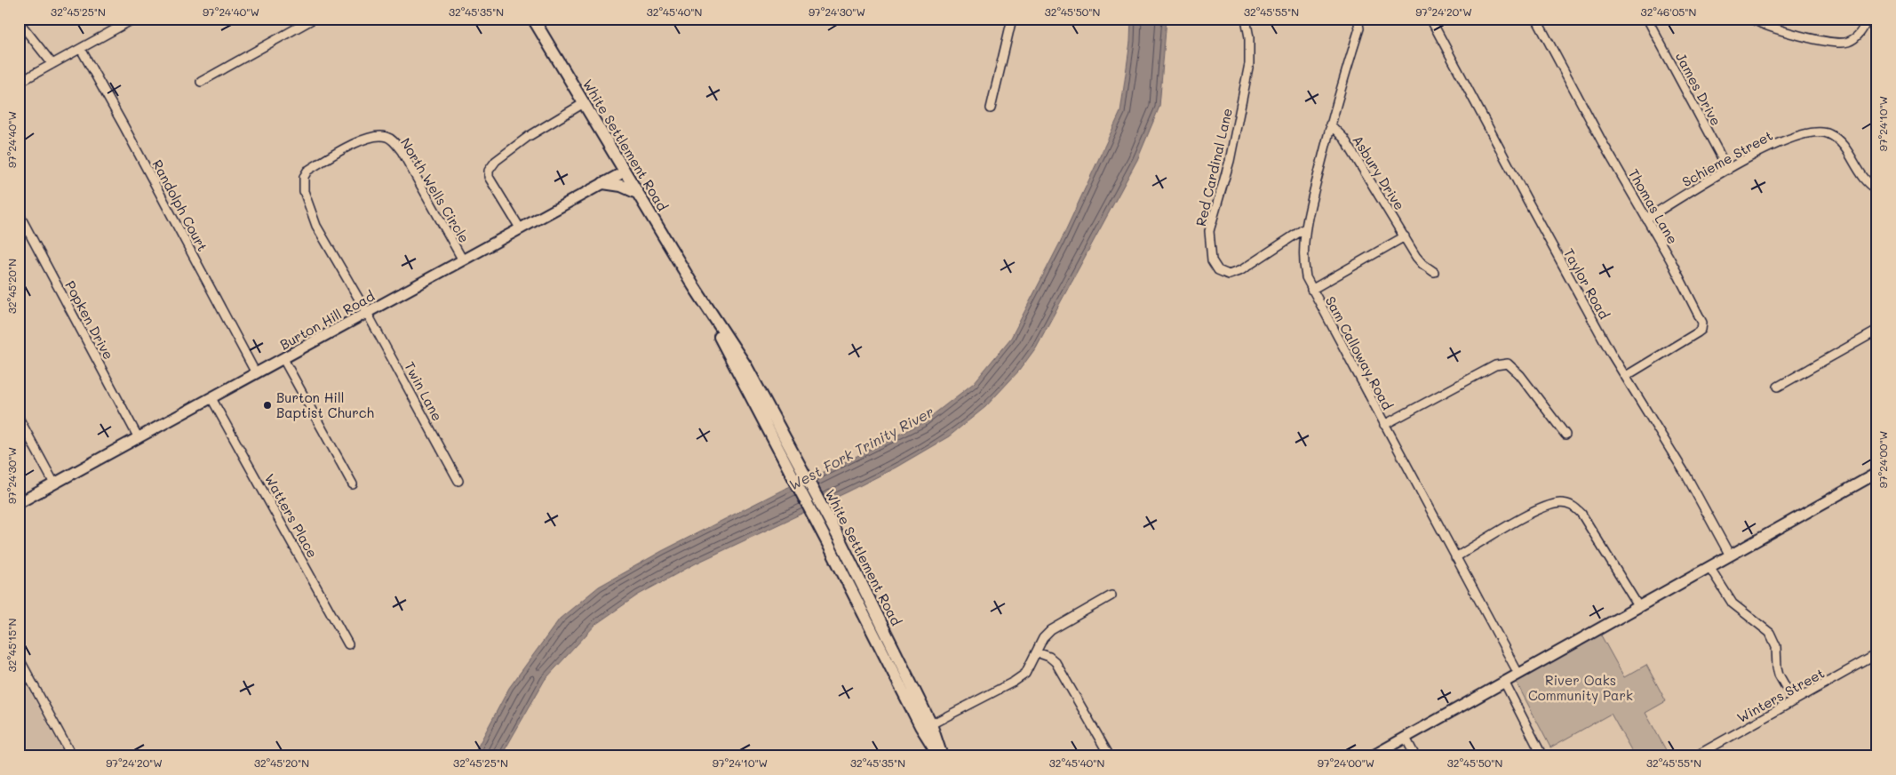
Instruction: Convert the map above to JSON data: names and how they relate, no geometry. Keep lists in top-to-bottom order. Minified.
{"streets":{"main road":["White Settlement Road"],"street":["James Drive","Schieme Street","Red Cardinal Lane","Asbury Drive","North Wells Circle","Randolph Court","Thomas Lane","Taylor Road","Popken Drive","Burton Hill Road","Sam Calloway Road","Twin Lane","Watters Place","Winters Street"]},"crossings":[["James Drive","Schieme Street"],["White Settlement Road","Burton Hill Road"],["Schieme Street","Thomas Lane"],["Red Cardinal Lane","Sam Calloway Road"],["Asbury Drive","Sam Calloway Road"],["North Wells Circle","Burton Hill Road"],["North Wells Circle","Twin Lane"],["Randolph Court","Burton Hill Road"],["Thomas Lane","Taylor Road"],["Popken Drive","Burton Hill Road"],["Burton Hill Road","Twin Lane"],["Burton Hill Road","Watters Place"]],"water":["West Fork Trinity River"],"parks":["River Oaks Community Park"],"places":["Burton Hill Baptist Church"],"coordinates":["32°45'25\"N","97°24'40\"W","32°45'35\"N","32°45'40\"N","97°24'30\"W","32°45'50\"N","32°45'55\"N","97°24'20\"W","32°46'05\"N","97°24'10\"W","32°45'20\"N","97°24'00\"W","32°45'15\"N"]}
